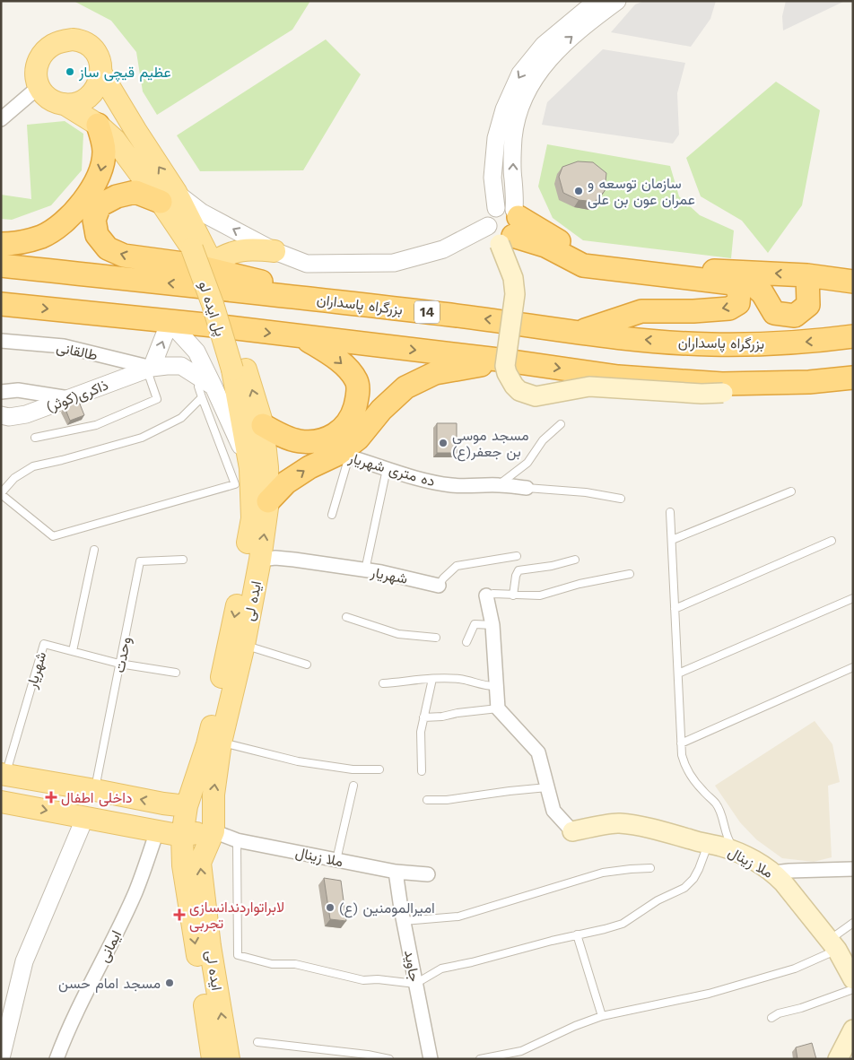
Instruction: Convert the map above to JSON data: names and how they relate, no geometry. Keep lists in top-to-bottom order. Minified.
{"streets":{"highway":["بزرگراه پاسداران","14"],"main road":["پل ایده لو","ایده لی","ملا زینال","ایده لى"],"street":["طالقانی","ذاکری(کوثر)","ده متری شهریار","شهریار","ایمانی","جاوید"],"lane":["وحدت"]},"crossings":[["پل ایده لو","ایده لی"],["طالقانی","ذاکری(کوثر)"],["شهریار","ایده لی"],["شهریار","وحدت"],["ایده لی","ملا زینال"],["ایده لی","ایده لى"],["ملا زینال","جاوید"],["ملا زینال","ایده لى"]],"places":{"other":["عظیم قیچی ساز","سازمان توسعه و عمران عون بن علی","مسجد موسی بن جعفر(ع)","امیرالمومنین (ع)","مسجد امام حسن"],"health":["داخلی اطفال","لابراتواردندانسازی تجربی"]}}
